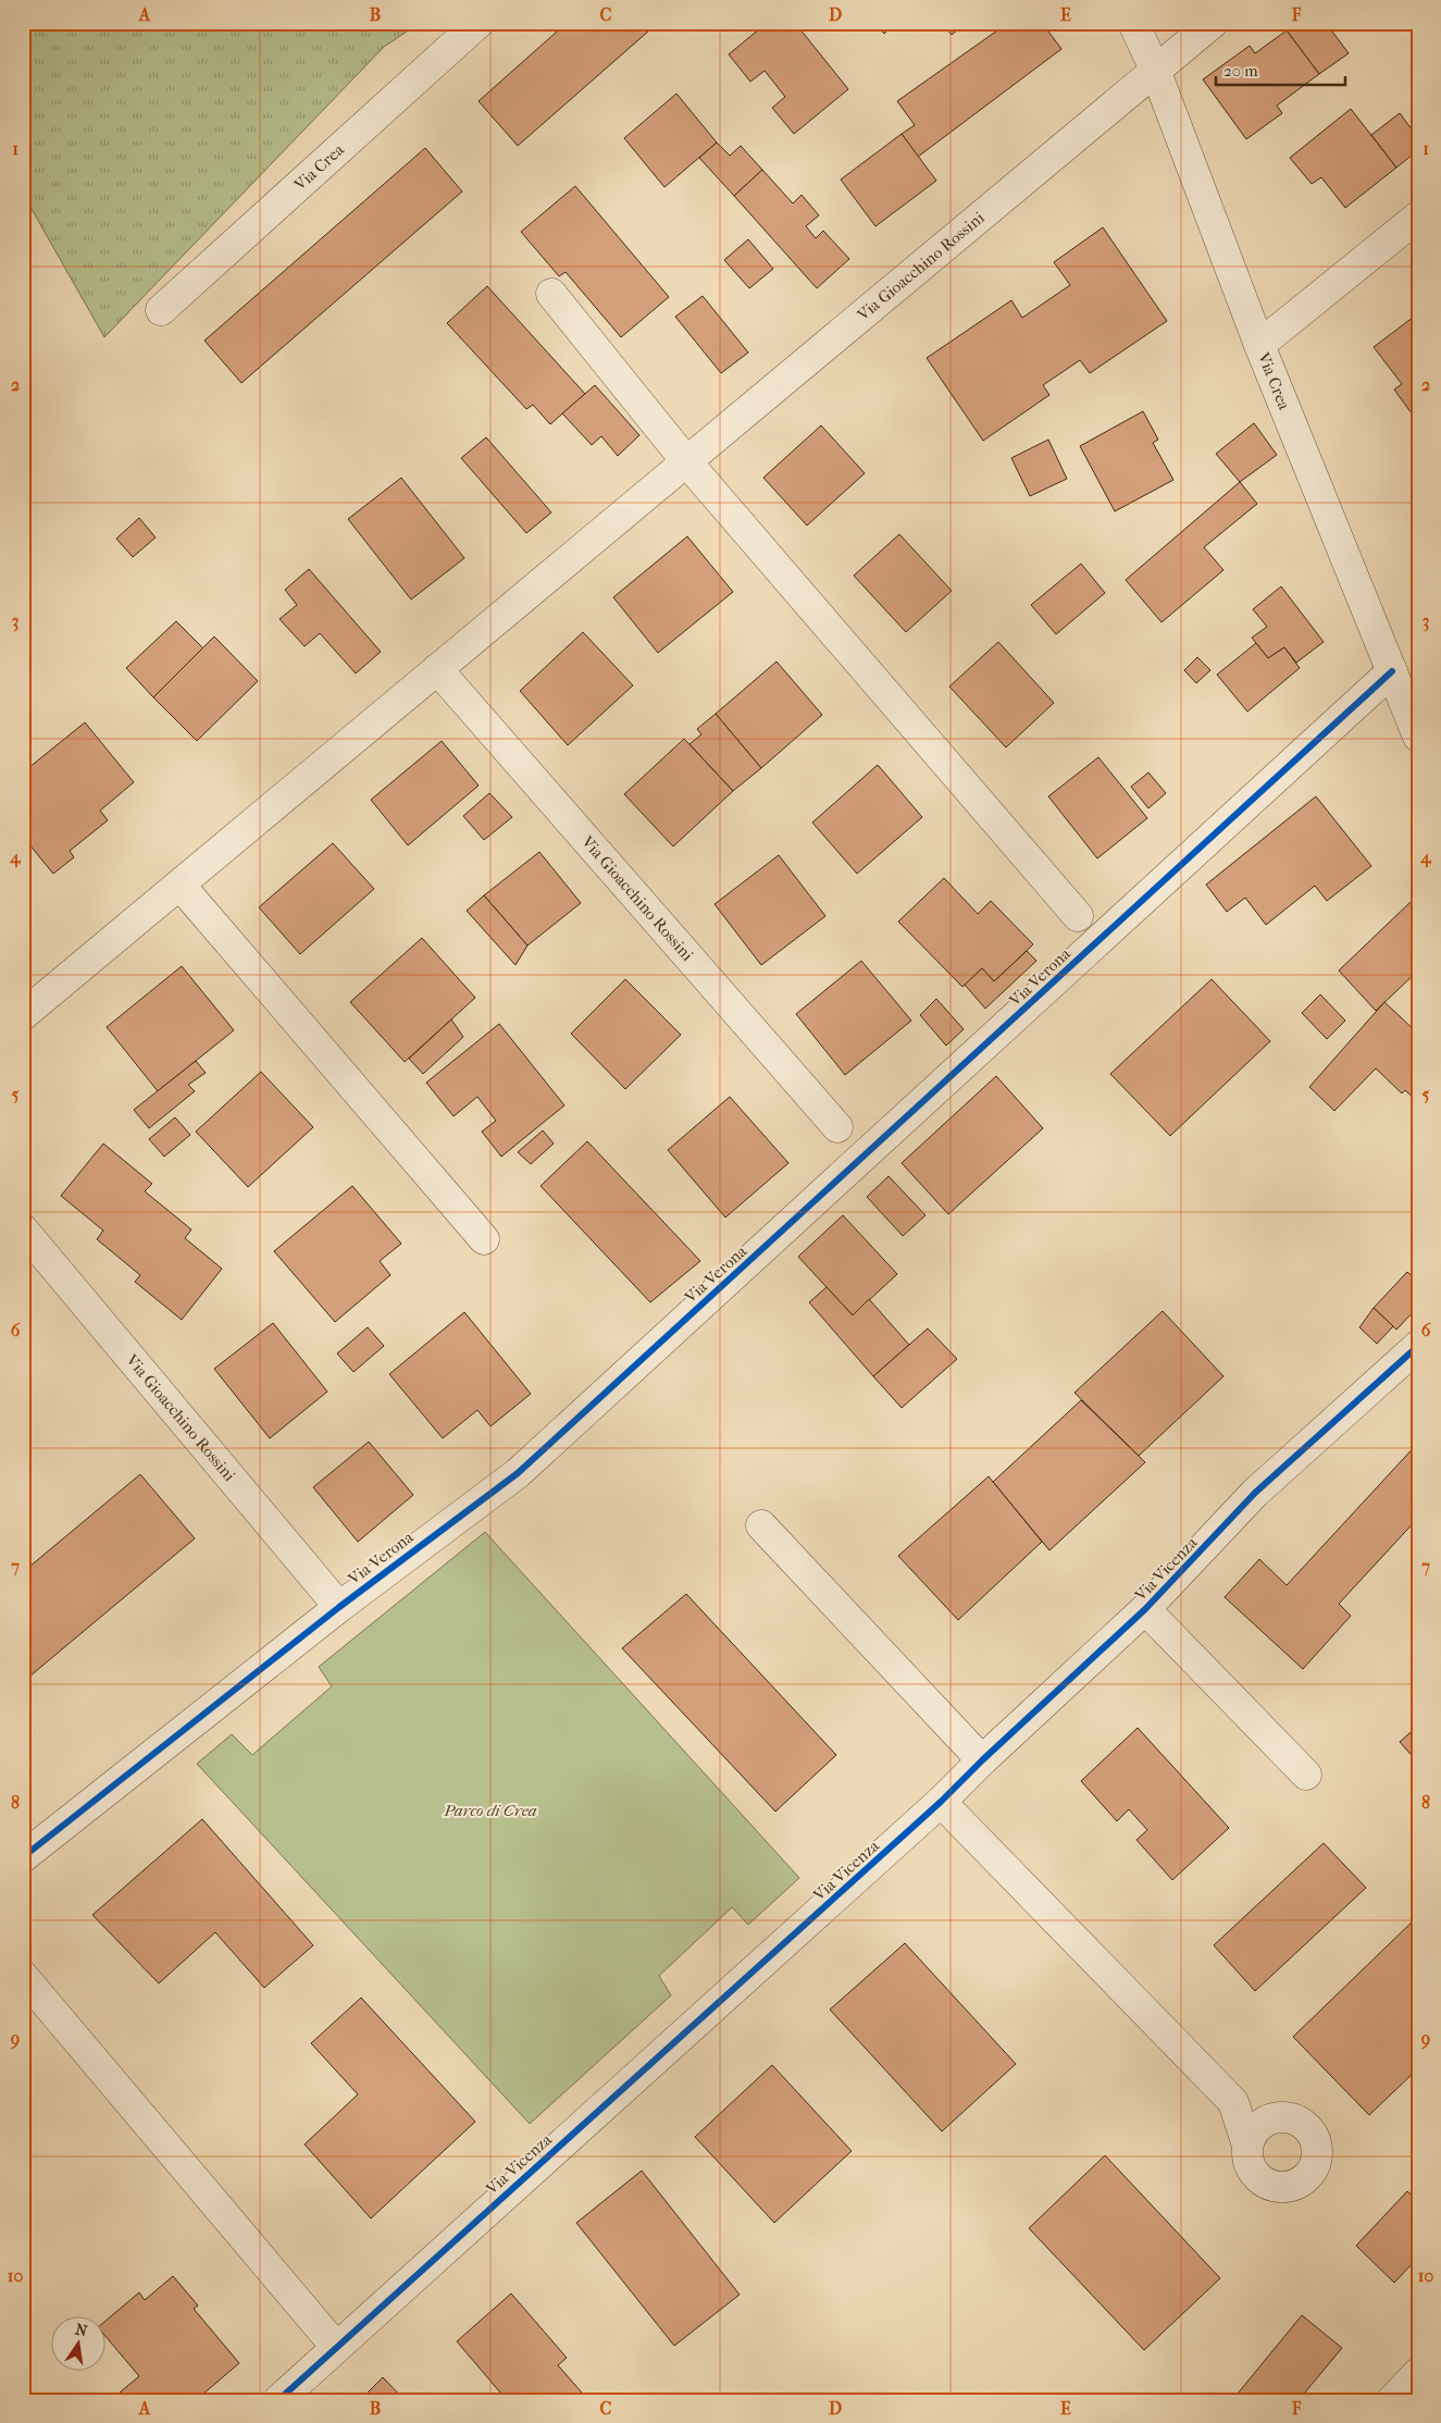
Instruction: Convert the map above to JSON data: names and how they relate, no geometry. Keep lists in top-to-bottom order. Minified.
{"streets":{"street":["Via Crea","Via Gioacchino Rossini","Via Verona","Via Vicenza"]},"crossings":[["Via Crea","Via Gioacchino Rossini"],["Via Crea","Via Verona"],["Via Gioacchino Rossini","Via Verona"]],"parks":["Parco di Crea"],"scale_bar":"20 m","north":"top","grid":{"columns":["A","B","C","D","E","F"],"rows":["1","2","3","4","5","6","7","8","9","10"]}}
